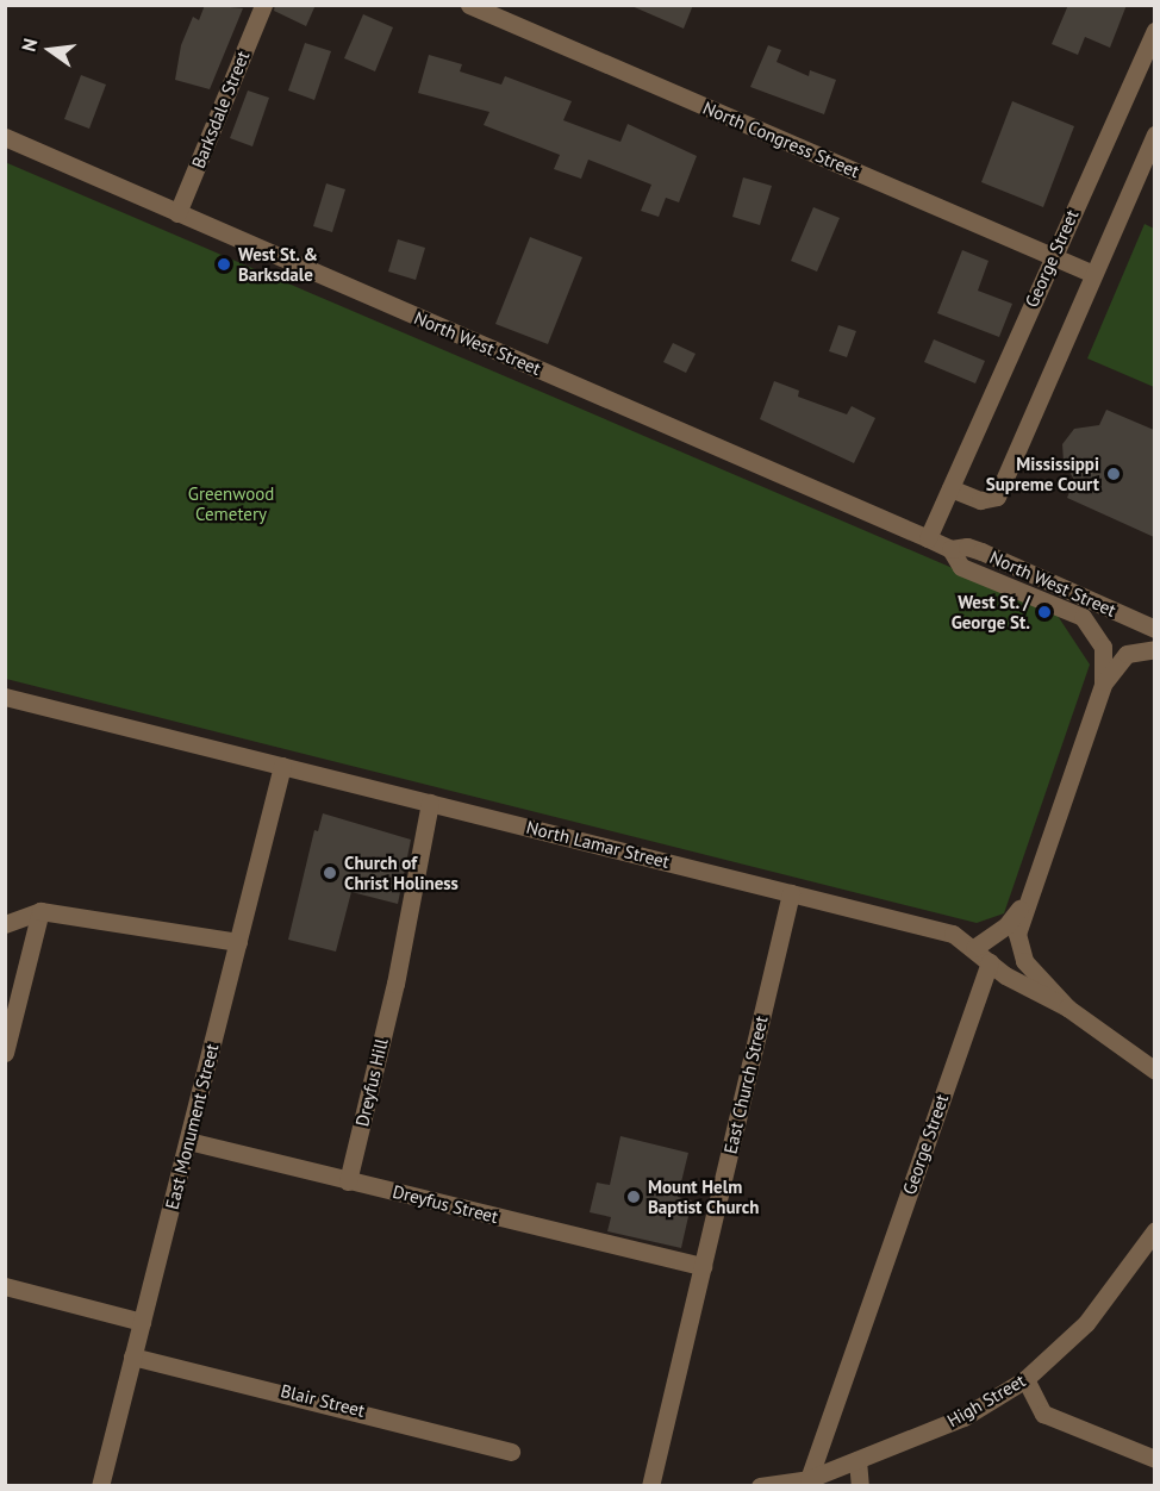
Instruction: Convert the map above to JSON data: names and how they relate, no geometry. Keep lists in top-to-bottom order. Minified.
{"streets":{"street":["Barksdale Street","North Congress Street","George Street","North West Street","North Lamar Street","Dreyfus Hill","East Church Street","East Monument Street","Dreyfus Street","Blair Street","High Street"]},"crossings":[["Barksdale Street","North West Street"],["North Congress Street","George Street"],["George Street","North West Street"],["George Street","North Lamar Street"],["George Street","High Street"],["North Lamar Street","Dreyfus Hill"],["North Lamar Street","East Church Street"],["North Lamar Street","East Monument Street"],["Dreyfus Hill","Dreyfus Street"],["East Church Street","Dreyfus Street"],["East Monument Street","Dreyfus Street"],["East Monument Street","Blair Street"]],"parks":["Greenwood Cemetery"],"places":["West St. & Barksdale","Mississippi Supreme Court","West St. / George St.","Church of Christ Holiness","Mount Helm Baptist Church"],"north":"left"}
